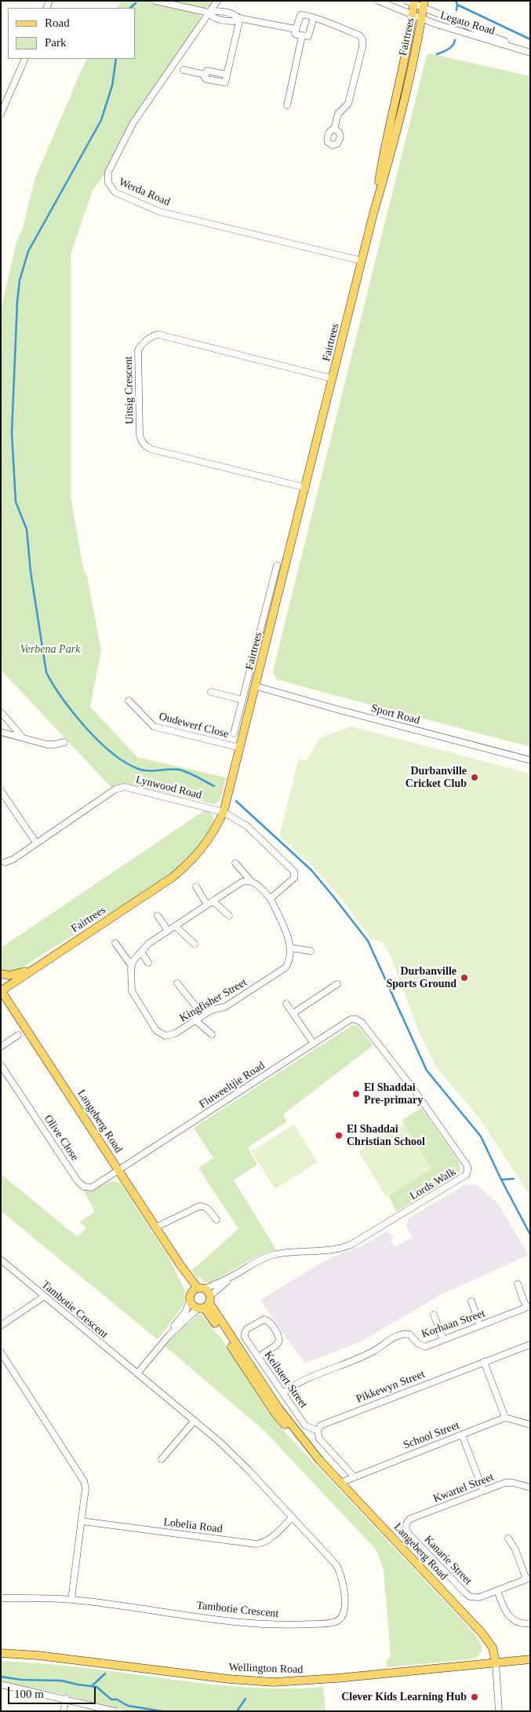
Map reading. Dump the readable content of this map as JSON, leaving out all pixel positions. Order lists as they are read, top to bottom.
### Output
{
  "streets": {
    "main road": ["Fairtrees", "Langeberg Road", "Wellington Road"],
    "street": [
      "Legato Road",
      "Werda Road",
      "Uitsig Crescent",
      "Sport Road",
      "Oudewerf Close",
      "Lynwood Road",
      "Kingfisher Street",
      "Fluweeltjie Road",
      "Olive Close",
      "Lords Walk",
      "Tambotie Crescent",
      "Korhaan Street",
      "Keilstert Street",
      "Pikkewyn Street",
      "School Street",
      "Kwartel Street",
      "Lobelia Road",
      "Kanarie Street"
    ]
  },
  "crossings": [
    ["Legato Road", "Fairtrees"],
    ["Fairtrees", "Werda Road"],
    ["Fairtrees", "Uitsig Crescent"],
    ["Fairtrees", "Sport Road"],
    ["Fairtrees", "Oudewerf Close"],
    ["Fairtrees", "Lynwood Road"],
    ["Fairtrees", "Langeberg Road"],
    ["Fluweeltjie Road", "Langeberg Road"],
    ["Fluweeltjie Road", "Olive Close"],
    ["Fluweeltjie Road", "Lords Walk"],
    ["Langeberg Road", "Olive Close"],
    ["Langeberg Road", "Lords Walk"],
    ["Langeberg Road", "School Street"],
    ["Langeberg Road", "Wellington Road"],
    ["Tambotie Crescent", "Lobelia Road"],
    ["Korhaan Street", "Keilstert Street"],
    ["Keilstert Street", "Pikkewyn Street"],
    ["Kwartel Street", "Kanarie Street"]
  ],
  "parks": ["Verbena Park"],
  "places": [
    "Durbanville Cricket Club",
    "Durbanville Sports Ground",
    "El Shaddai Pre-primary",
    "El Shaddai Christian School",
    "Clever Kids Learning Hub"
  ],
  "legend": ["Road", "Park"],
  "scale_bar": "100 m"
}
